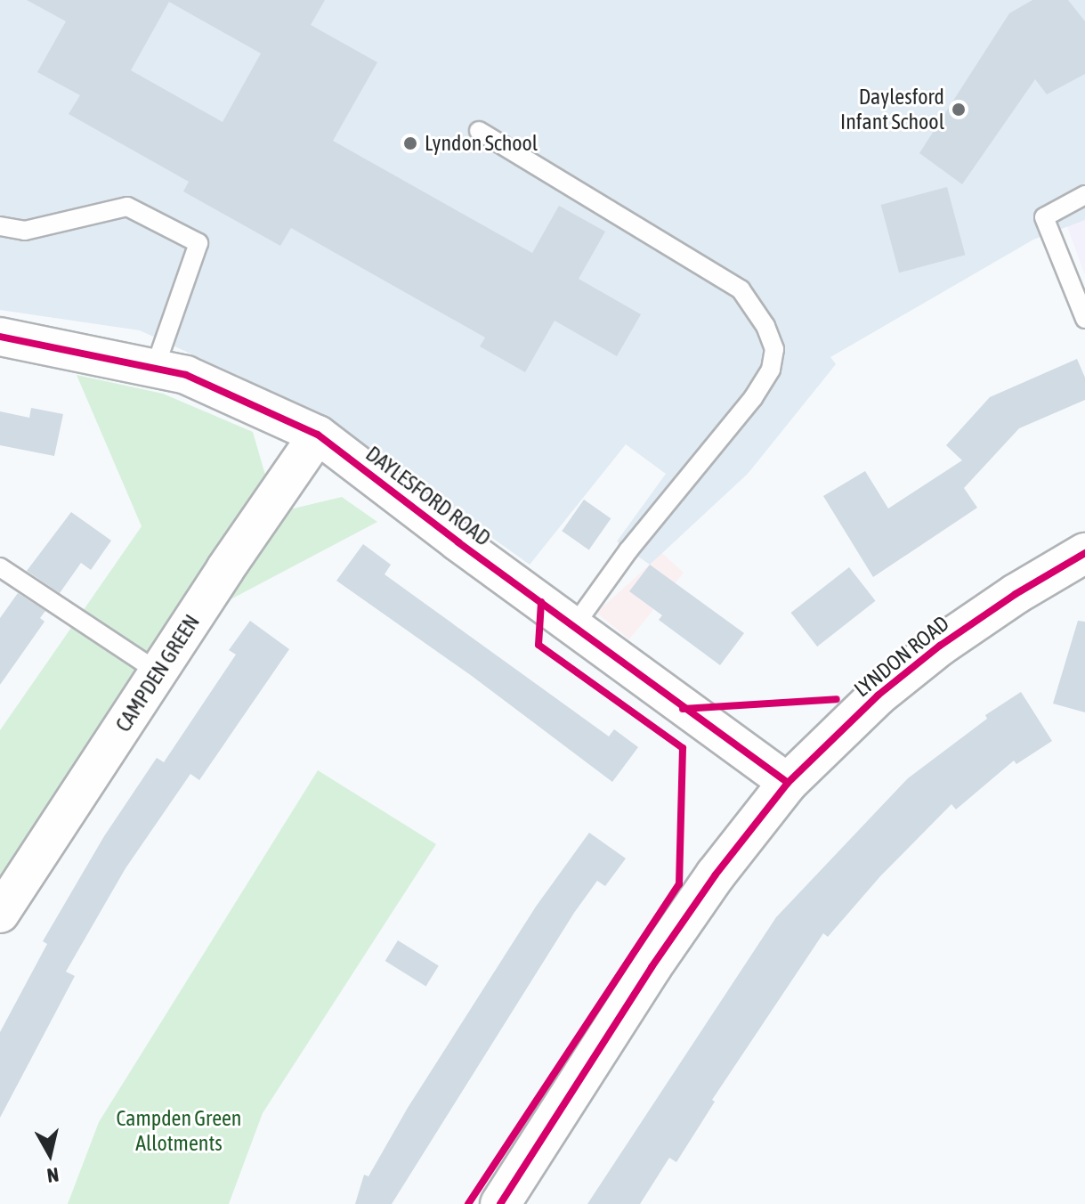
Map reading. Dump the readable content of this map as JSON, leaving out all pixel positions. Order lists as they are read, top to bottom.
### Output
{
  "streets": {
    "street": ["DAYLESFORD ROAD", "LYNDON ROAD", "CAMPDEN GREEN"]
  },
  "crossings": [
    ["DAYLESFORD ROAD", "LYNDON ROAD"],
    ["DAYLESFORD ROAD", "CAMPDEN GREEN"]
  ],
  "parks": ["Campden Green Allotments"],
  "places": ["Daylesford Infant School", "Lyndon School"],
  "north": "bottom"
}
